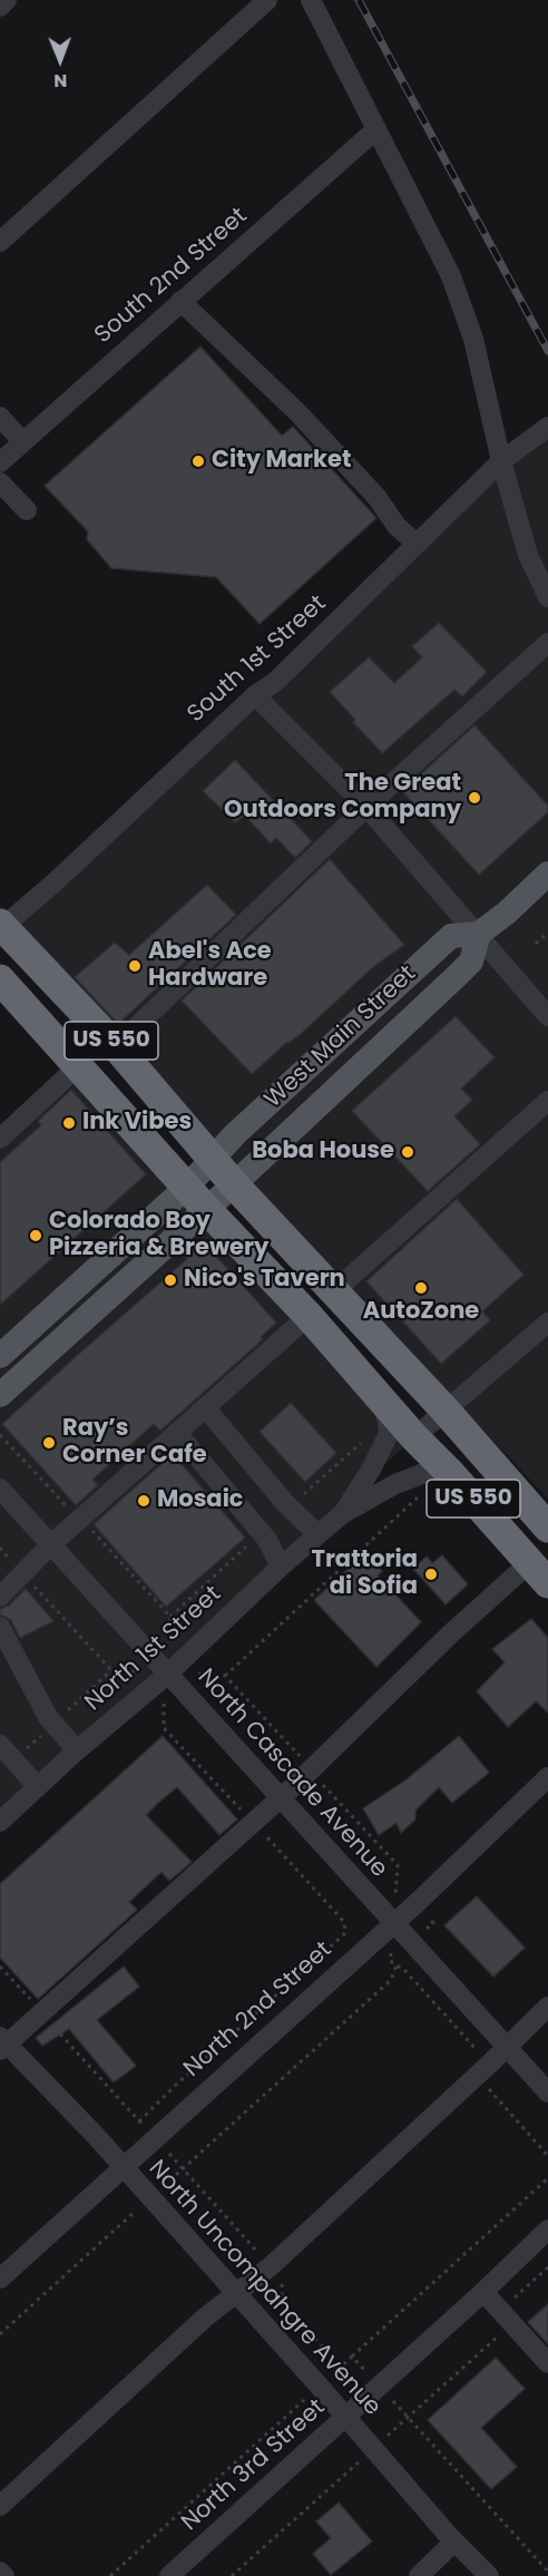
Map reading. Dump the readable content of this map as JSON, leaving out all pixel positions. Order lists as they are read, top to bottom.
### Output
{
  "streets": {
    "highway": ["US 550"],
    "main road": ["West Main Street"],
    "street": [
      "South 2nd Street",
      "South 1st Street",
      "North 1st Street",
      "North Cascade Avenue",
      "North 2nd Street",
      "North Uncompahgre Avenue",
      "North 3rd Street"
    ]
  },
  "crossings": [
    ["South 1st Street", "US 550"],
    ["West Main Street", "US 550"],
    ["US 550", "North 1st Street"],
    ["North 1st Street", "North Cascade Avenue"],
    ["North Cascade Avenue", "North 2nd Street"],
    ["North 2nd Street", "North Uncompahgre Avenue"],
    ["North Uncompahgre Avenue", "North 3rd Street"]
  ],
  "places": [
    "City Market",
    "The Great Outdoors Company",
    "Abel's Ace Hardware",
    "Ink Vibes",
    "Boba House",
    "Colorado Boy Pizzeria & Brewery",
    "Nico's Tavern",
    "AutoZone",
    "Ray’s Corner Cafe",
    "Mosaic",
    "Trattoria di Sofia"
  ],
  "north": "bottom"
}
